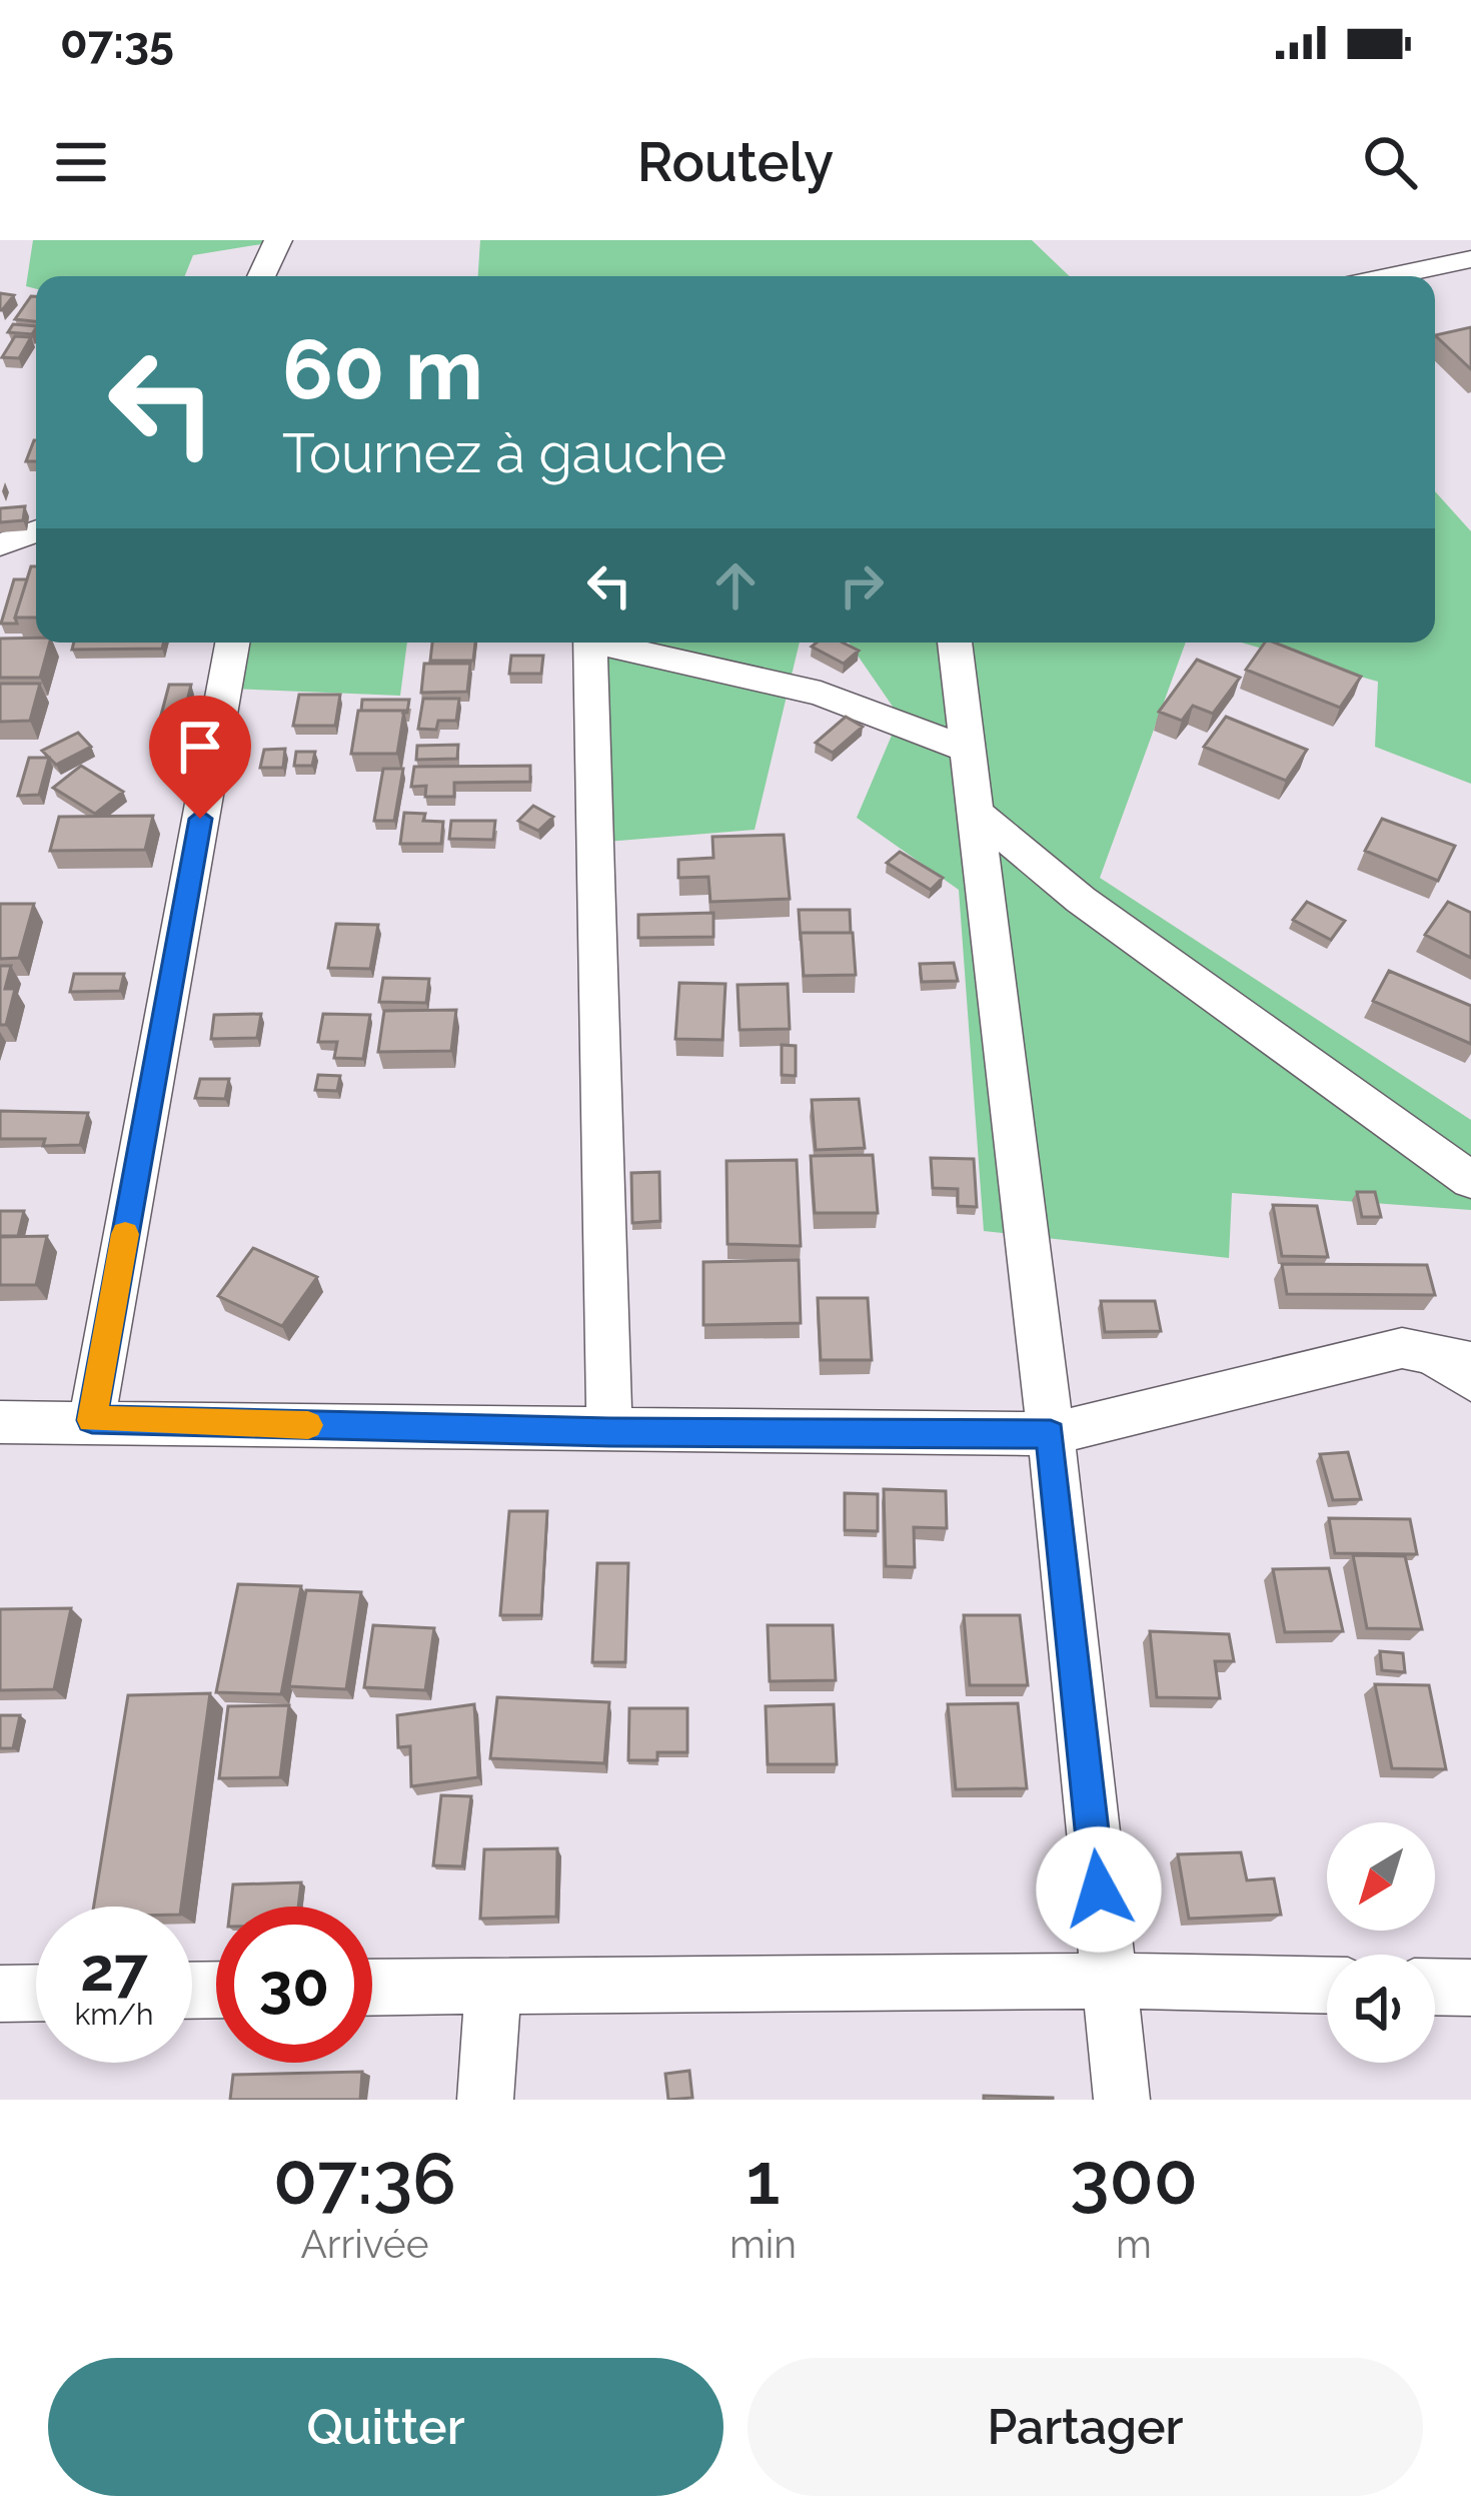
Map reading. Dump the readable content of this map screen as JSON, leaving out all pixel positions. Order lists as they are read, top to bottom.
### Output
{
  "north": "bottom left",
  "page": {
    "status": "07:35",
    "header": "Routely",
    "turn": ["60 m", "Tournez à gauche"],
    "speed": "27 km/h",
    "limit": "30",
    "eta": [
      "07:36",
      "Arrivée",
      "1",
      "min",
      "300",
      "m"
    ],
    "buttons": ["Quitter", "Partager"]
  }
}
